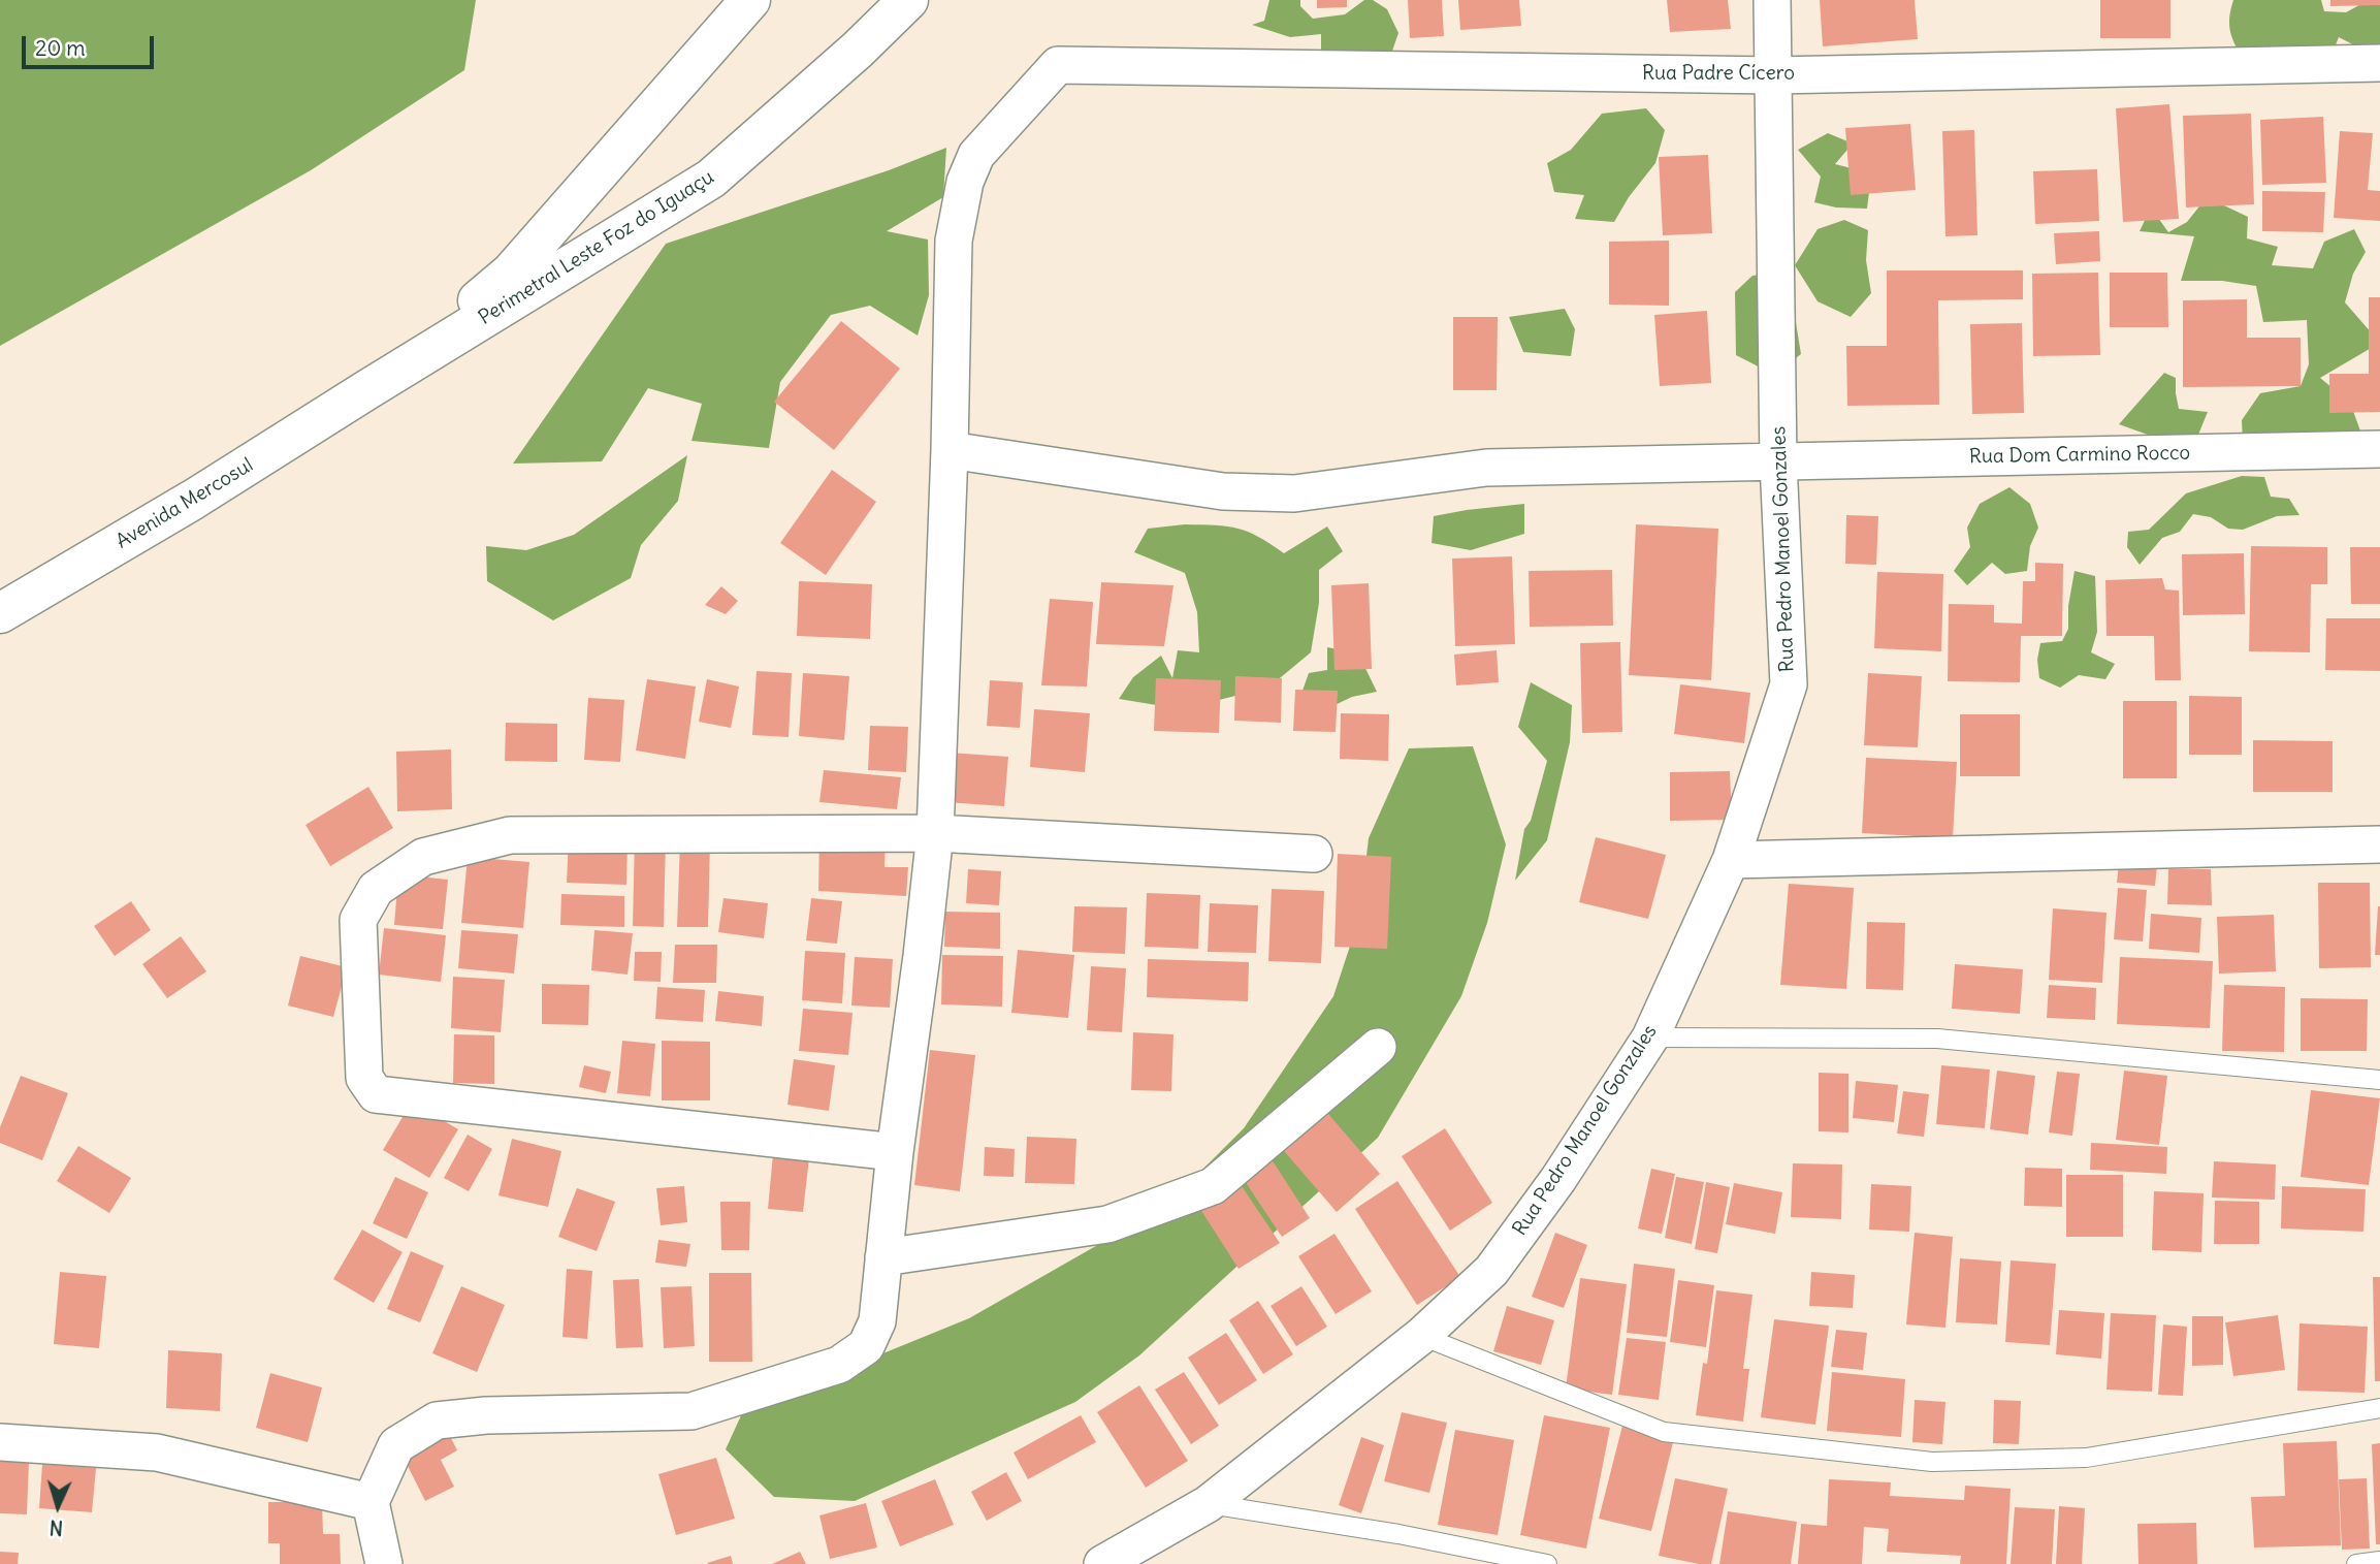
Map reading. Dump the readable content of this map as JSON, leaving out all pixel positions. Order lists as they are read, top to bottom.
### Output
{
  "streets": {
    "highway": ["Perimetral Leste Foz do Iguaçu", "Avenida Mercosul"],
    "street": ["Rua Padre Cícero", "Rua Dom Carmino Rocco", "Rua Pedro Manoel Gonzales"]
  },
  "crossings": [
    ["Rua Padre Cícero", "Rua Dom Carmino Rocco"],
    ["Rua Padre Cícero", "Rua Pedro Manoel Gonzales"],
    ["Perimetral Leste Foz do Iguaçu", "Avenida Mercosul"],
    ["Rua Dom Carmino Rocco", "Rua Pedro Manoel Gonzales"]
  ],
  "scale_bar": "20 m",
  "north": "bottom"
}
